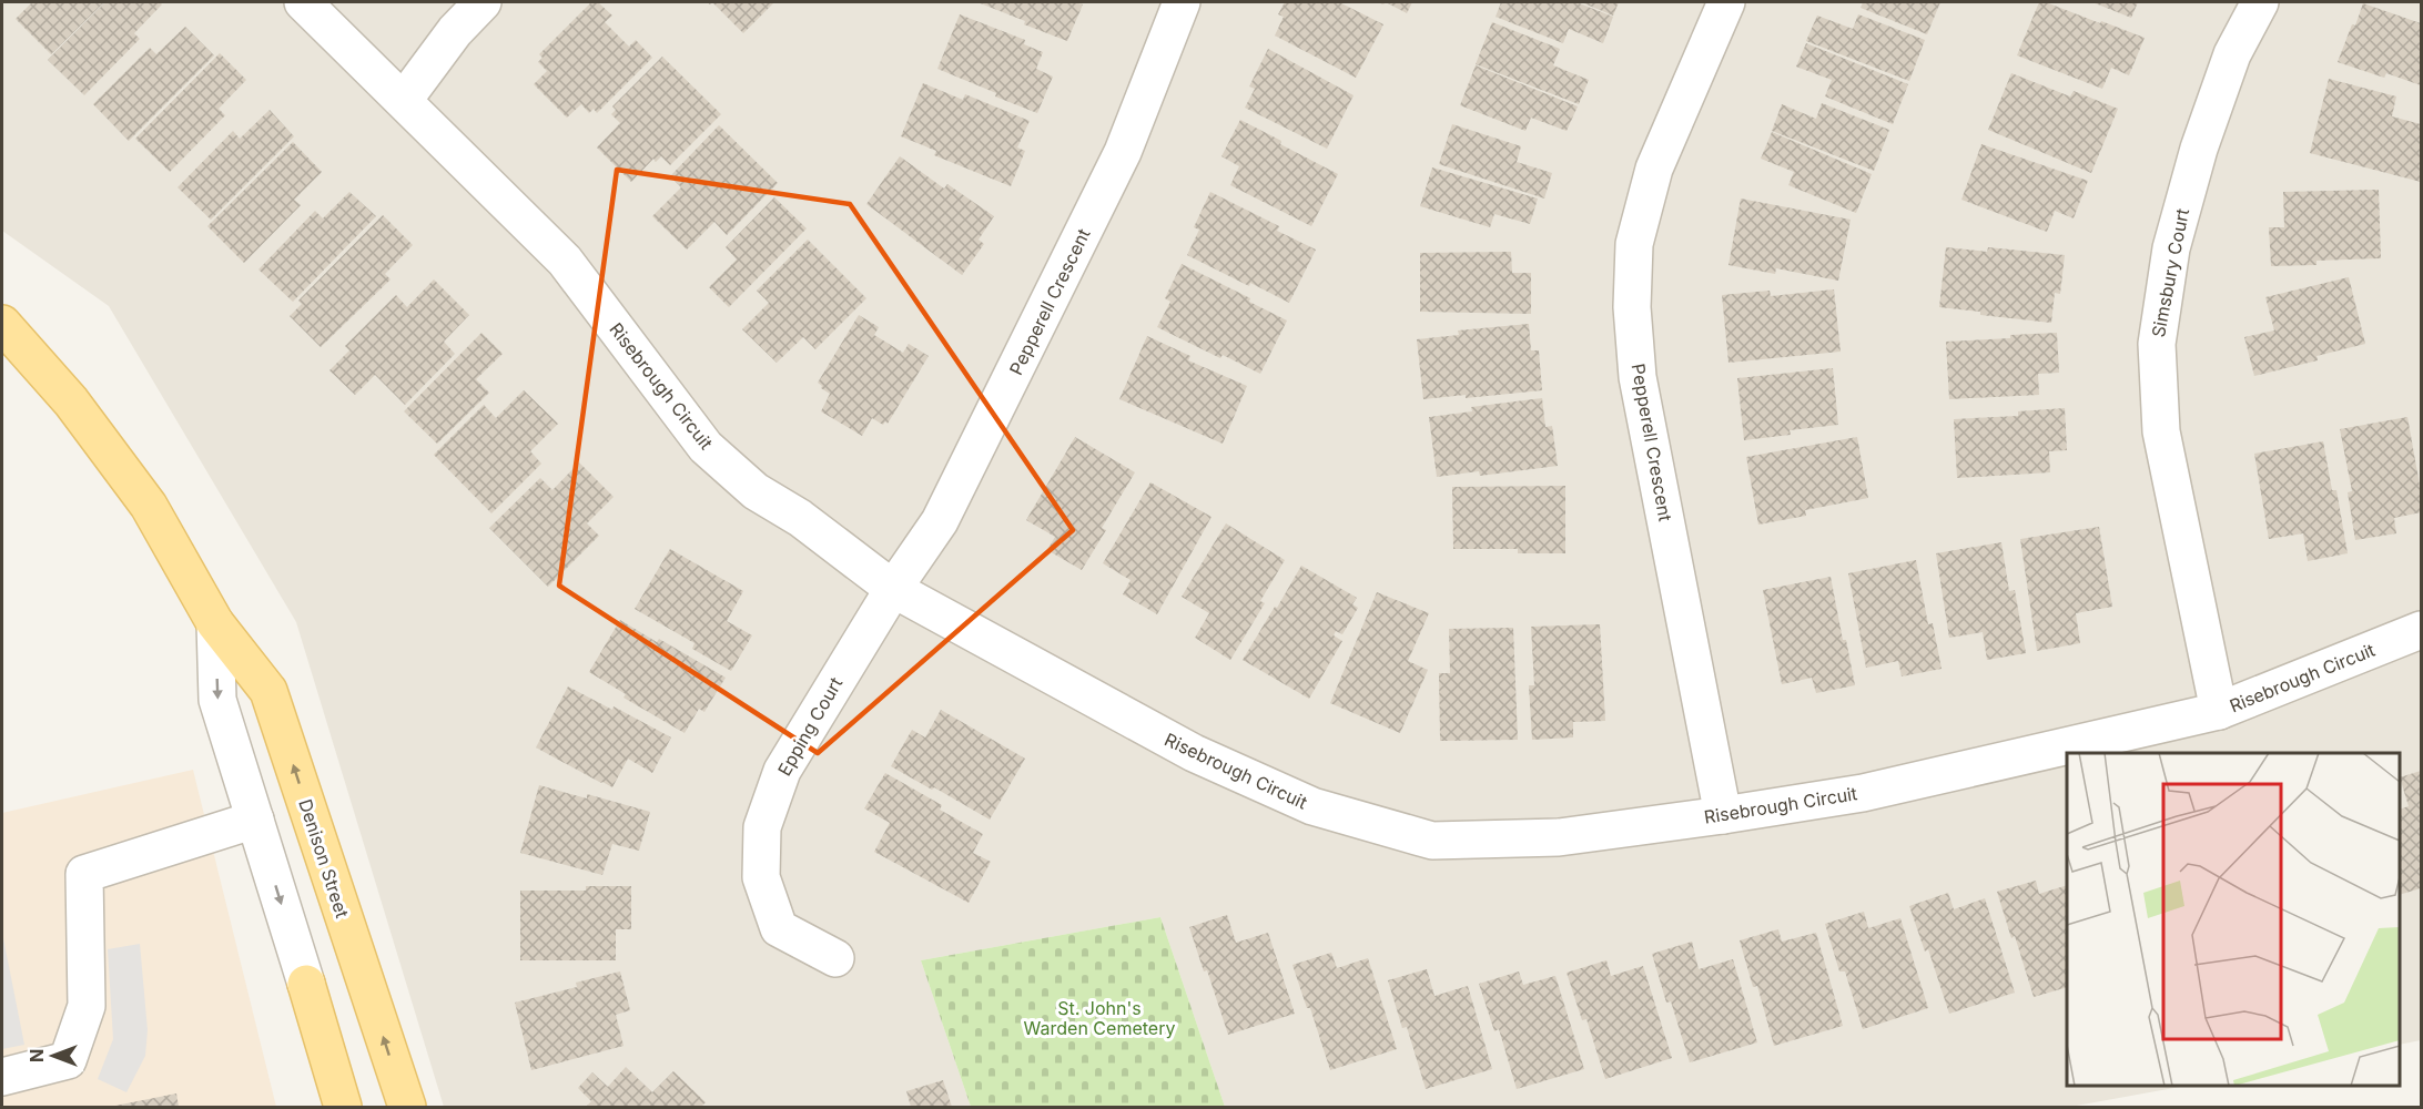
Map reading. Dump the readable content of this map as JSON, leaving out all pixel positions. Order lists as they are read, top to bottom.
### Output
{
  "streets": {
    "main road": ["Denison Street"],
    "street": [
      "Simsbury Court",
      "Pepperell Crescent",
      "Risebrough Circuit",
      "Epping Court"
    ]
  },
  "crossings": [
    ["Simsbury Court", "Risebrough Circuit"],
    ["Pepperell Crescent", "Risebrough Circuit"],
    ["Pepperell Crescent", "Epping Court"],
    ["Risebrough Circuit", "Epping Court"]
  ],
  "parks": ["St. John's Warden Cemetery"],
  "north": "left"
}
